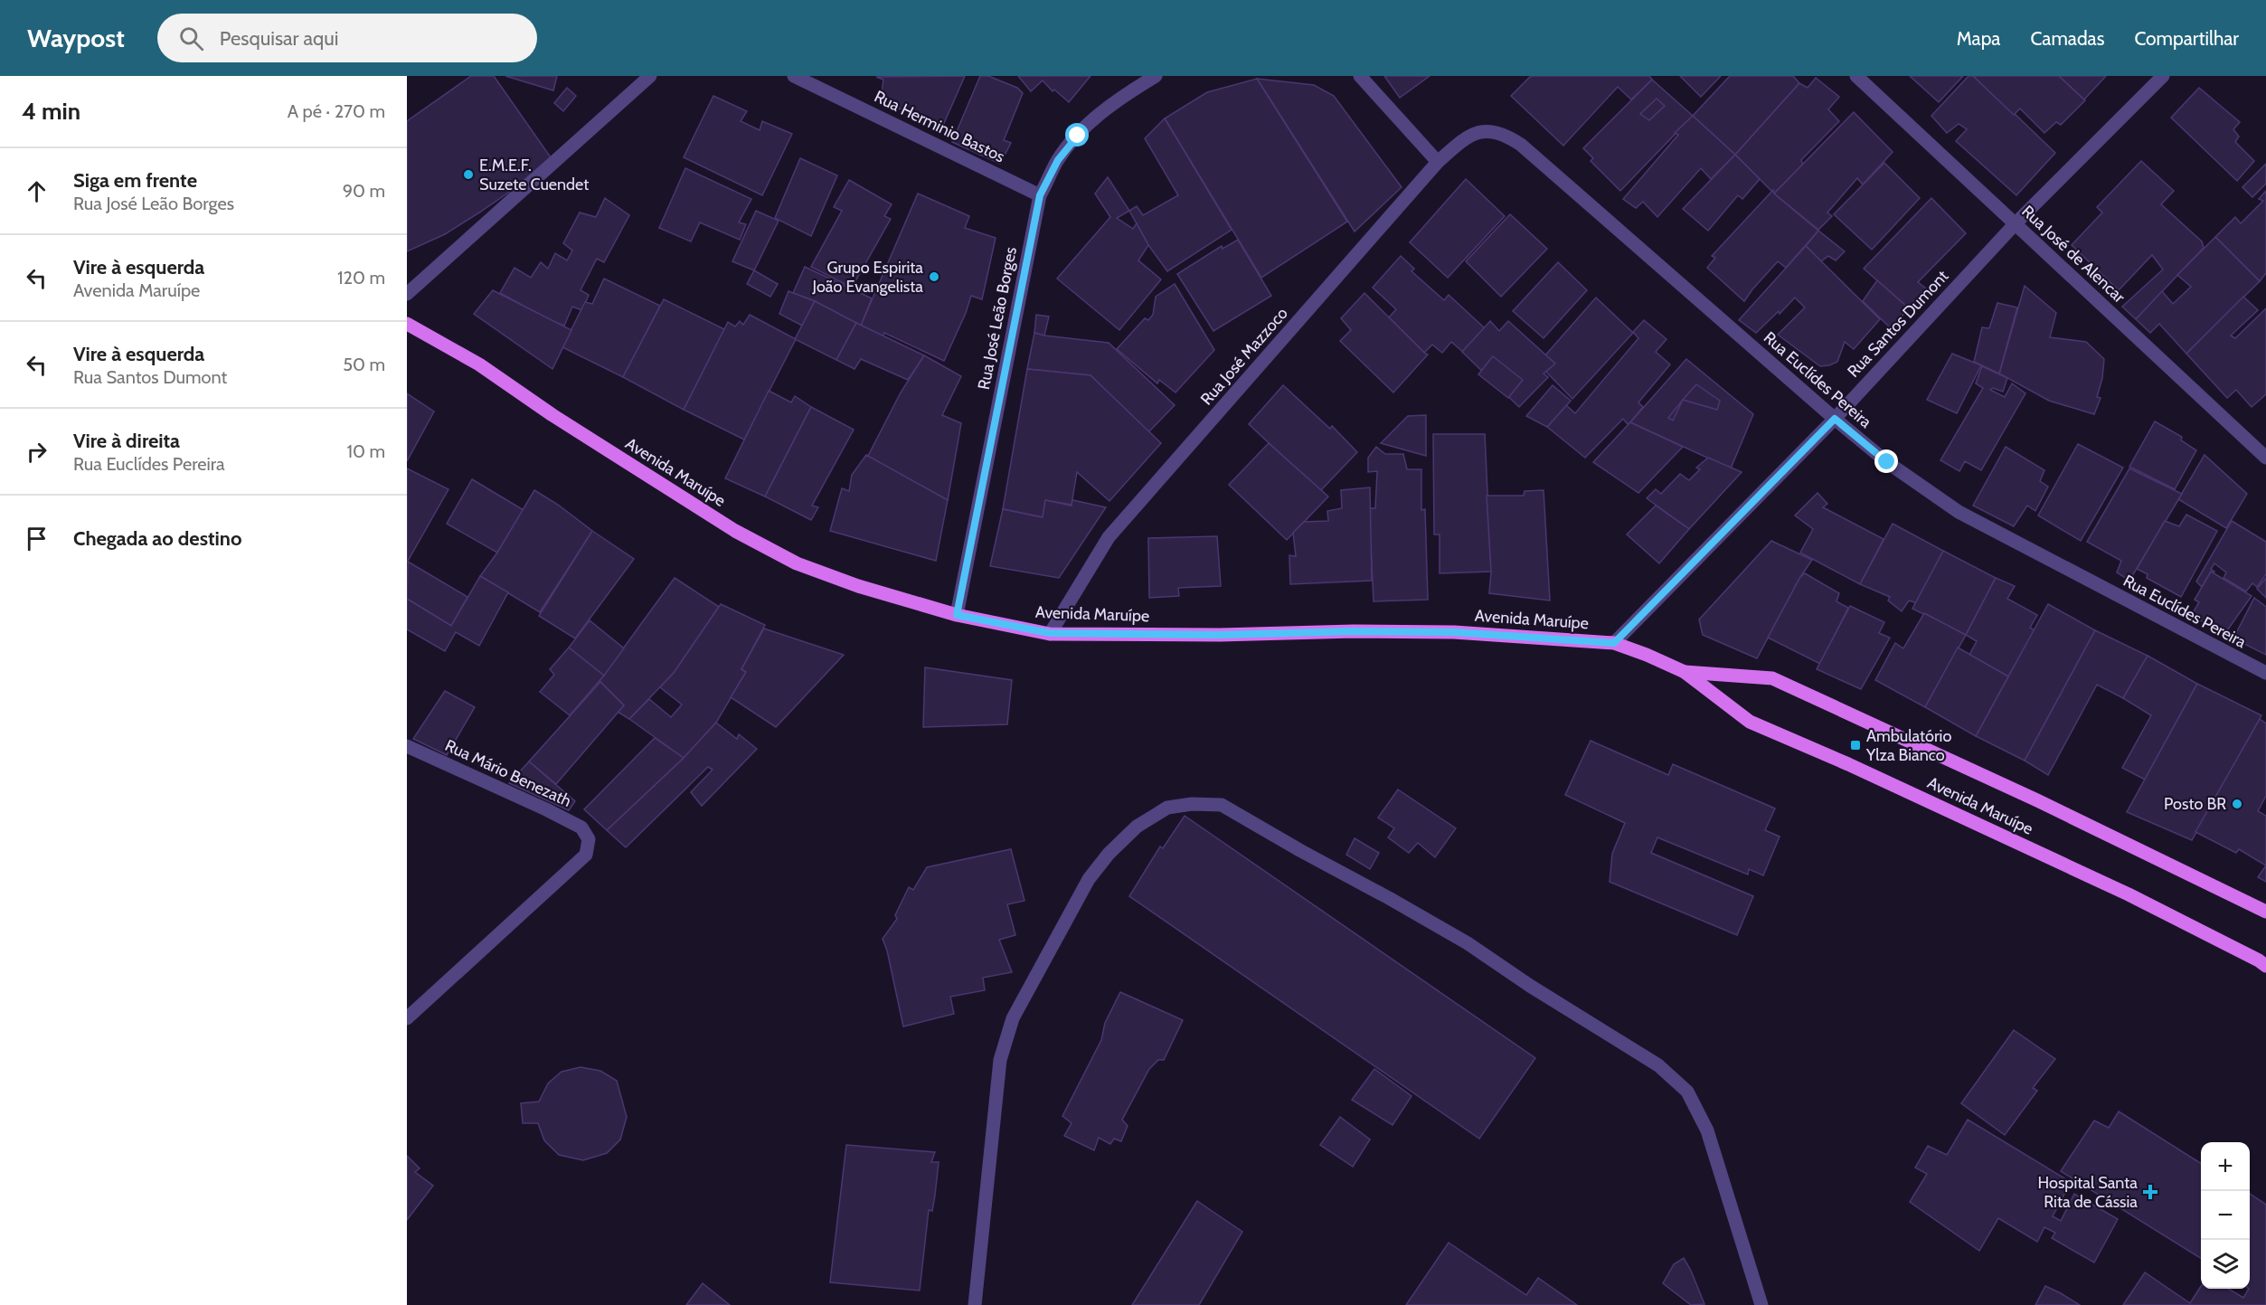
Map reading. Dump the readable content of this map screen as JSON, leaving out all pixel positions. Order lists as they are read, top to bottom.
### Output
{
  "streets": {
    "main road": ["Avenida Maruípe"],
    "street": [
      "Rua Herminio Bastos",
      "Rua José de Alencar",
      "Rua José Leão Borges",
      "Rua Santos Dumont",
      "Rua José Mazzoco",
      "Rua Euclídes Pereira",
      "Rua Mário Benezath"
    ]
  },
  "crossings": [
    ["Rua Herminio Bastos", "Rua José Leão Borges"],
    ["Rua José de Alencar", "Rua Santos Dumont"],
    ["Rua José Leão Borges", "Avenida Maruípe"],
    ["Rua Santos Dumont", "Rua Euclídes Pereira"],
    ["Rua Santos Dumont", "Avenida Maruípe"],
    ["Rua José Mazzoco", "Rua Euclídes Pereira"],
    ["Rua José Mazzoco", "Avenida Maruípe"]
  ],
  "places": {
    "other": ["E.M.E.F. Suzete Cuendet", "Grupo Espirita João Evangelista", "Posto BR"],
    "transit": ["Ambulatório Ylza Bianco"],
    "health": ["Hospital Santa Rita de Cássia"]
  },
  "page": {
    "header": "Waypost",
    "search": "Pesquisar aqui",
    "nav": ["Mapa", "Camadas", "Compartilhar"],
    "heading": ["4 min", "A pé · 270 m"],
    "list": [
      ["Siga em frente", "Rua José Leão Borges", "90 m"],
      ["Vire à esquerda", "Avenida Maruípe", "120 m"],
      ["Vire à esquerda", "Rua Santos Dumont", "50 m"],
      ["Vire à direita", "Rua Euclídes Pereira", "10 m"],
      "Chegada ao destino"
    ],
    "map_buttons": ["+", "−"]
  }
}
